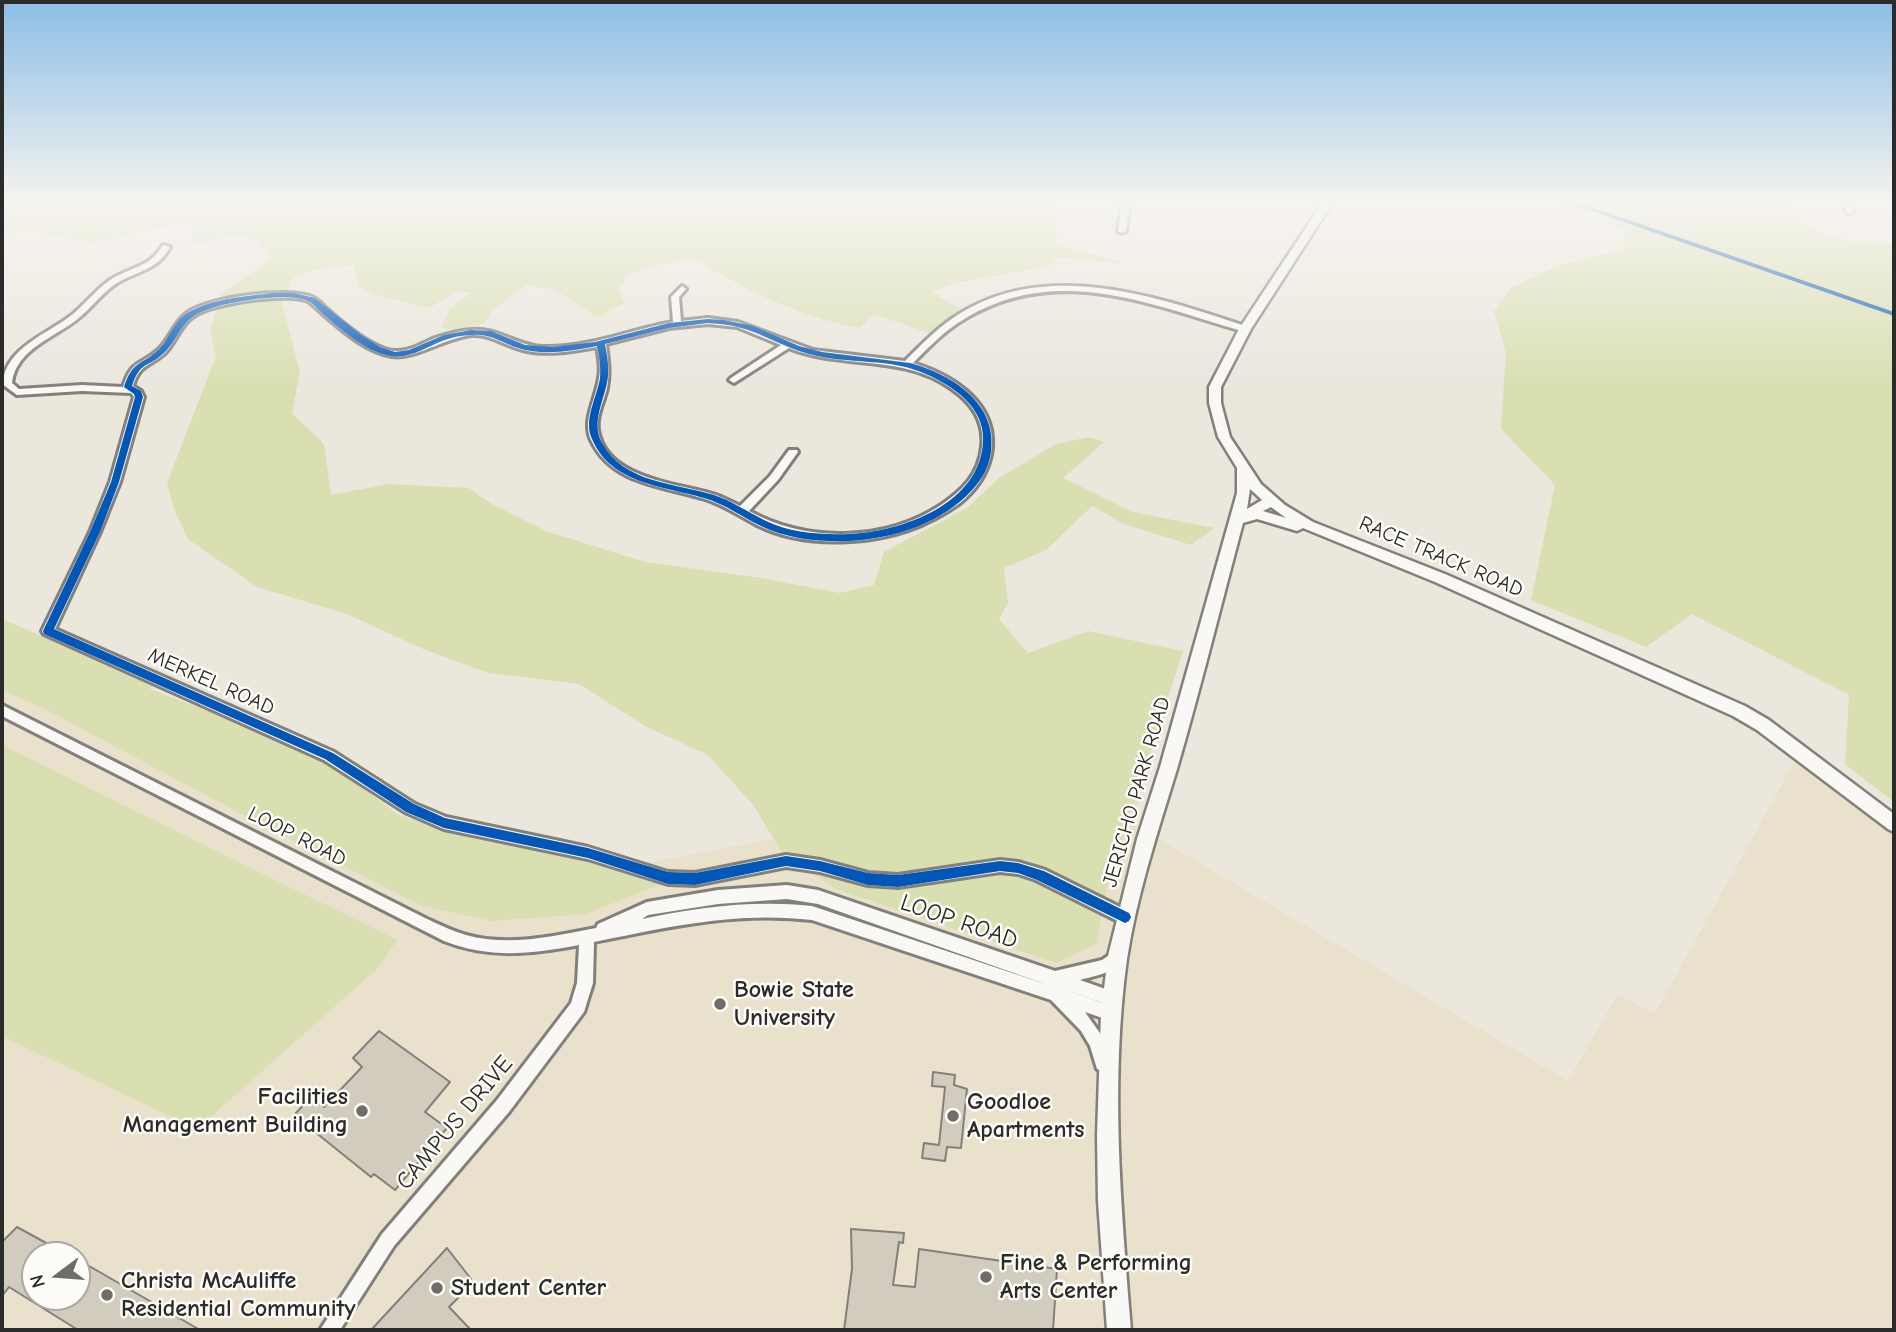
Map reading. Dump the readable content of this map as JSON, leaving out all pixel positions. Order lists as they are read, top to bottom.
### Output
{
  "streets": {
    "street": [
      "RACE TRACK ROAD",
      "MERKEL ROAD",
      "JERICHO PARK ROAD",
      "LOOP ROAD",
      "CAMPUS DRIVE"
    ]
  },
  "crossings": [
    ["RACE TRACK ROAD", "JERICHO PARK ROAD"],
    ["MERKEL ROAD", "JERICHO PARK ROAD"],
    ["JERICHO PARK ROAD", "LOOP ROAD"],
    ["LOOP ROAD", "CAMPUS DRIVE"]
  ],
  "places": [
    "Bowie State University",
    "Facilities Management Building",
    "Goodloe Apartments",
    "Fine & Performing Arts Center",
    "Student Center",
    "Christa McAuliffe Residential Community"
  ],
  "north": "left"
}
